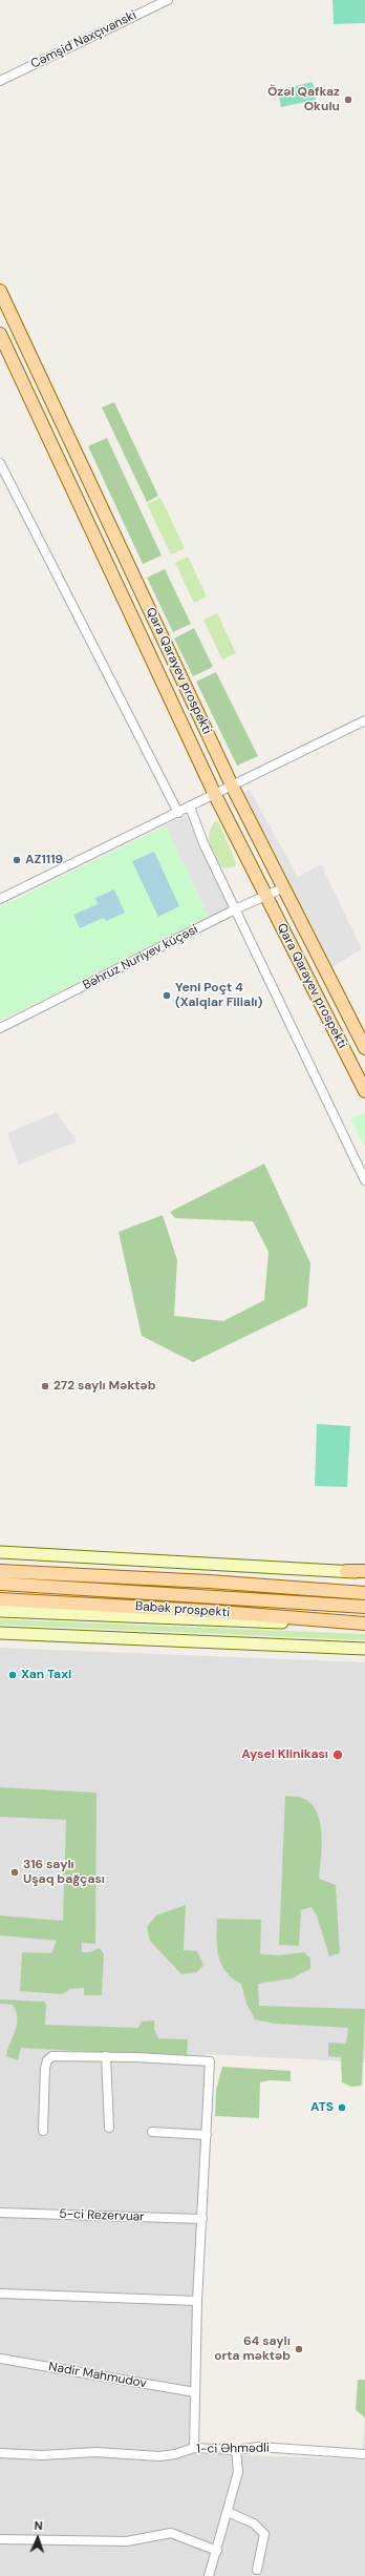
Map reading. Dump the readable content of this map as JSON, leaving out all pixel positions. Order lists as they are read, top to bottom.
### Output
{
  "streets": {
    "main road": ["Qara Qarayev prospekti", "Babək prospekti"],
    "street": [
      "Cəmşid Naxçıvanski",
      "Bəhruz Nuriyev küçəsi",
      "5-ci Rezervuar",
      "Nadir Mahmudov",
      "1-ci Əhmədli"
    ]
  },
  "crossings": [
    ["Qara Qarayev prospekti", "Bəhruz Nuriyev küçəsi"]
  ],
  "places": [
    "Özəl Qafkaz Okulu",
    "AZ1119",
    "Yeni Poçt 4 (Xalqlar Filialı)",
    "272 saylı Məktəb",
    "Xan Taxi",
    "Aysel Klinikası",
    "316 saylı Uşaq bağçası",
    "ATS",
    "64 saylı orta məktəb"
  ],
  "north": "top"
}
